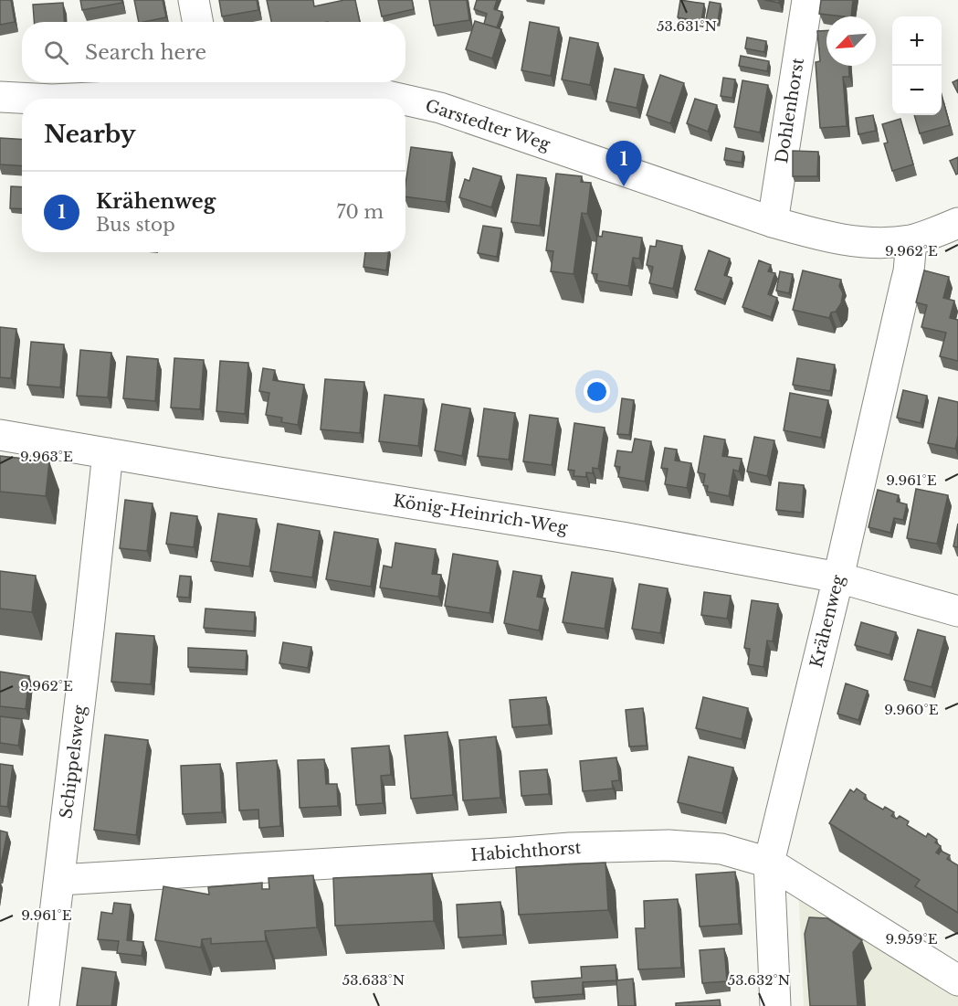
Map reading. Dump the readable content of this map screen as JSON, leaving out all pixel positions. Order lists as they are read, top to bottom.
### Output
{
  "streets": {
    "street": [
      "Dohlenhorst",
      "Garstedter Weg",
      "König-Heinrich-Weg",
      "Krähenweg",
      "Schippelsweg",
      "Habichthorst"
    ]
  },
  "crossings": [
    ["Dohlenhorst", "Garstedter Weg"],
    ["Garstedter Weg", "Krähenweg"],
    ["König-Heinrich-Weg", "Krähenweg"],
    ["König-Heinrich-Weg", "Schippelsweg"],
    ["Krähenweg", "Habichthorst"],
    ["Schippelsweg", "Habichthorst"]
  ],
  "north": "bottom left",
  "page": {
    "map_buttons": ["+", "−"],
    "search": "Search here",
    "heading": "Nearby",
    "pins": "1",
    "list": [
      {
        "mark": "1",
        "name": "Krähenweg",
        "note": "Bus stop",
        "value": "70 m"
      }
    ]
  },
  "coordinates": [
    "53.631°N",
    "9.962°E",
    "9.963°E",
    "9.961°E",
    "9.960°E",
    "9.959°E",
    "53.633°N",
    "53.632°N"
  ]
}
